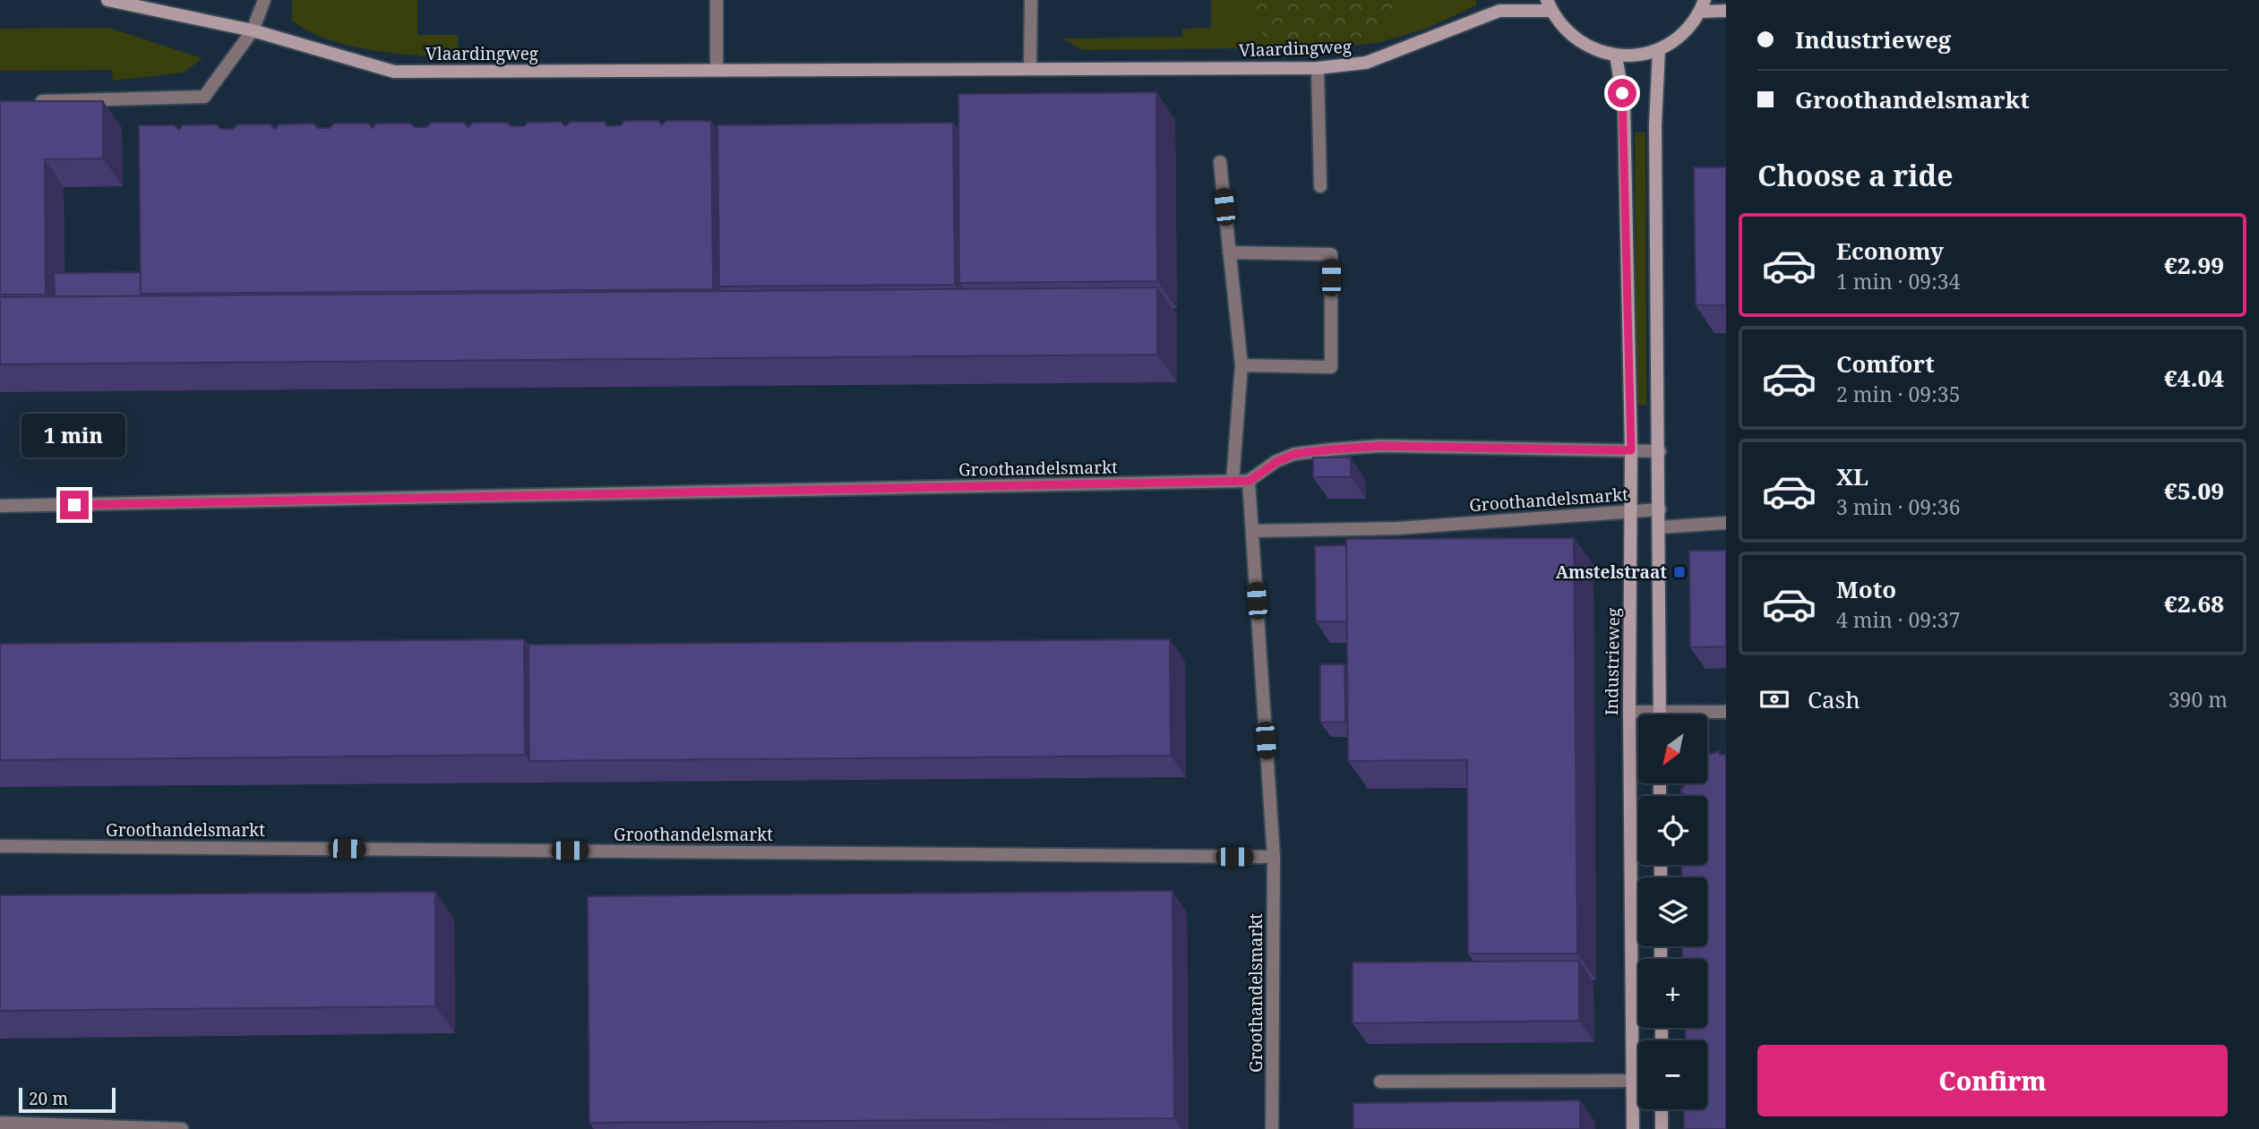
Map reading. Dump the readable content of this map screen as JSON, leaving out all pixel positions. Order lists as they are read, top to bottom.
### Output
{
  "streets": {
    "street": ["Vlaardingweg", "Groothandelsmarkt", "Industrieweg"]
  },
  "crossings": [
    ["Groothandelsmarkt", "Industrieweg"]
  ],
  "places": {
    "transit": ["Amstelstraat"]
  },
  "scale_bar": "20 m",
  "north": "bottom left",
  "page": {
    "banner": ["Industrieweg", "Groothandelsmarkt"],
    "heading": "Choose a ride",
    "list": [
      {
        "name": "Economy",
        "note": "1 min · 09:34",
        "value": "€2.99"
      },
      {
        "name": "Comfort",
        "note": "2 min · 09:35",
        "value": "€4.04"
      },
      {
        "name": "XL",
        "note": "3 min · 09:36",
        "value": "€5.09"
      },
      {
        "name": "Moto",
        "note": "4 min · 09:37",
        "value": "€2.68"
      }
    ],
    "bubble": "1 min",
    "pay": ["Cash", "390 m"],
    "map_buttons": ["+", "−"],
    "buttons": "Confirm",
    "scale": "20 m"
  }
}
